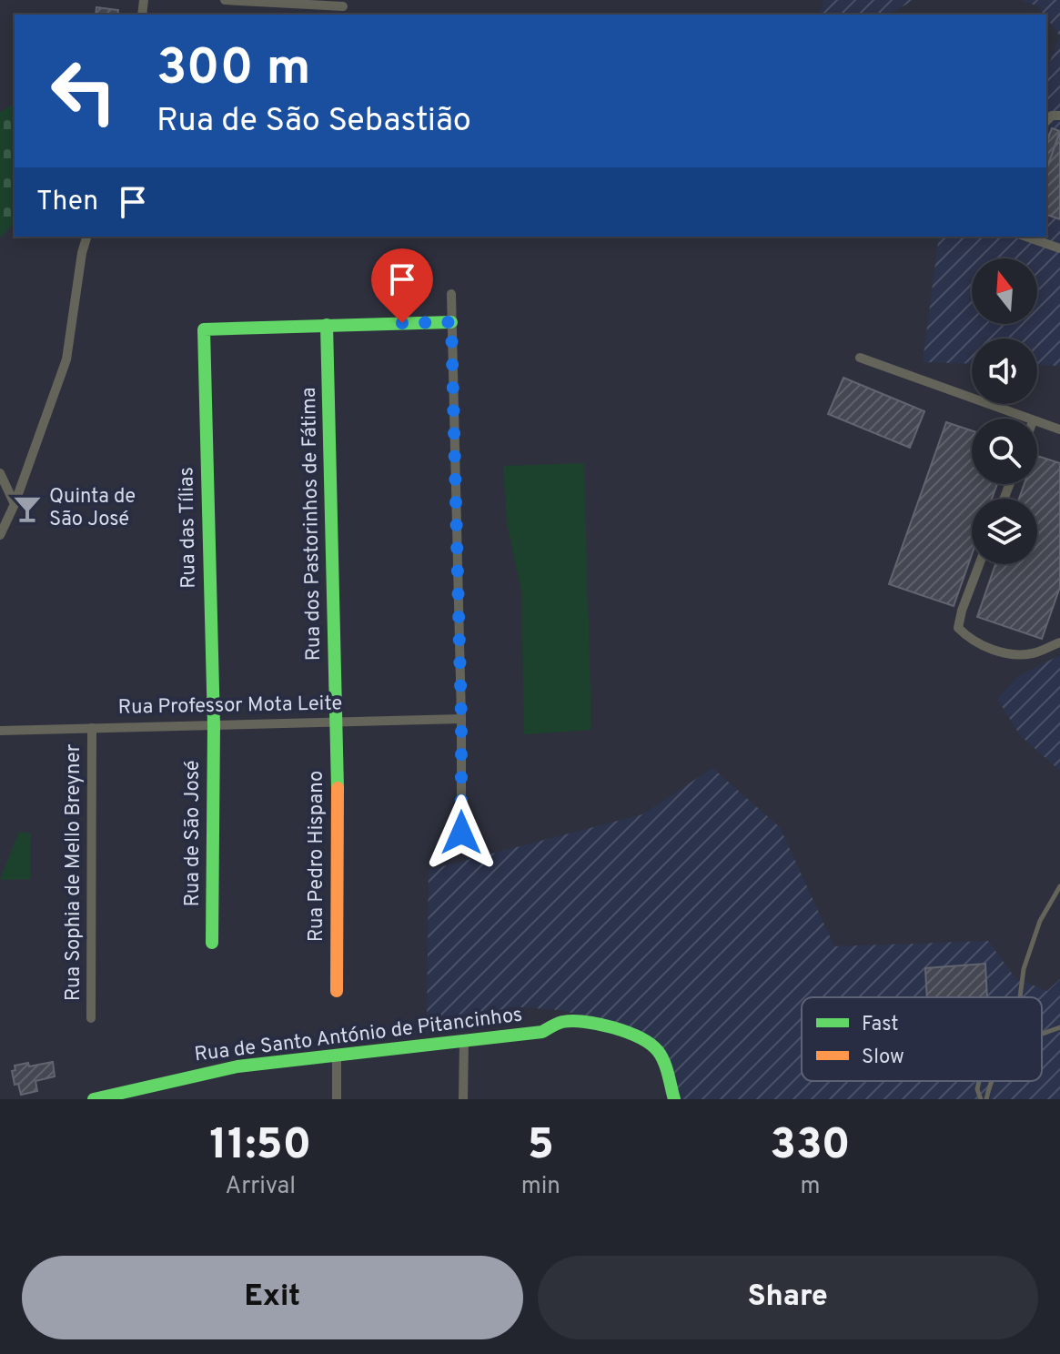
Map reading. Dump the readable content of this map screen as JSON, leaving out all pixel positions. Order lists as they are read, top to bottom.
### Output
{
  "streets": {
    "street": [
      "Rua dos Pastorinhos de Fátima",
      "Rua das Tílias",
      "Rua Professor Mota Leite",
      "Rua de São José",
      "Rua Pedro Hispano",
      "Rua Sophia de Mello Breyner",
      "Rua de Santo António de Pitancinhos"
    ]
  },
  "crossings": [
    ["Rua dos Pastorinhos de Fátima", "Rua das Tílias"],
    ["Rua dos Pastorinhos de Fátima", "Rua Professor Mota Leite"],
    ["Rua dos Pastorinhos de Fátima", "Rua Pedro Hispano"],
    ["Rua das Tílias", "Rua Professor Mota Leite"],
    ["Rua das Tílias", "Rua de São José"],
    ["Rua Professor Mota Leite", "Rua de São José"],
    ["Rua Professor Mota Leite", "Rua Pedro Hispano"],
    ["Rua Professor Mota Leite", "Rua Sophia de Mello Breyner"]
  ],
  "places": {
    "bar": ["Quinta de São José"]
  },
  "legend": ["Fast", "Slow"],
  "north": "top",
  "page": {
    "turn": ["300 m", "Rua de São Sebastião"],
    "then": "Then",
    "eta": [
      "11:50",
      "Arrival",
      "5",
      "min",
      "330",
      "m"
    ],
    "buttons": ["Exit", "Share"]
  }
}
